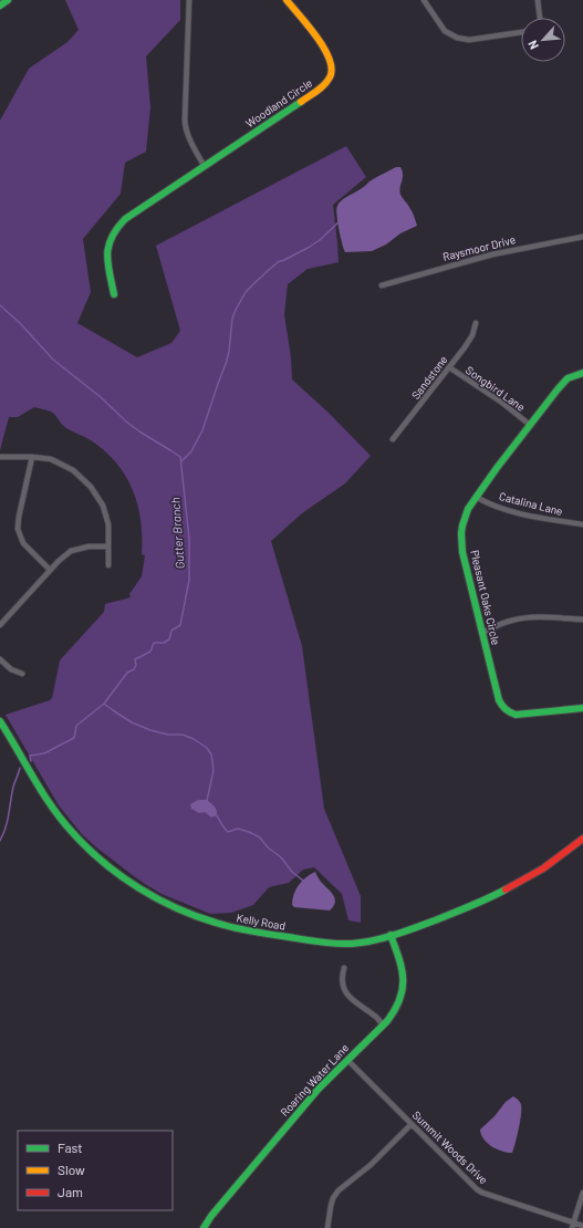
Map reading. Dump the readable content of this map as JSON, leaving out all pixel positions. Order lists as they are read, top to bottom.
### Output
{
  "streets": {
    "street": [
      "Woodland Circle",
      "Raysmoor Drive",
      "Sandstone",
      "Songbird Lane",
      "Catalina Lane",
      "Pleasant Oaks Circle",
      "Kelly Road",
      "Roaring Water Lane",
      "Summit Woods Drive"
    ]
  },
  "crossings": [
    ["Sandstone", "Songbird Lane"],
    ["Songbird Lane", "Pleasant Oaks Circle"],
    ["Catalina Lane", "Pleasant Oaks Circle"],
    ["Kelly Road", "Roaring Water Lane"],
    ["Roaring Water Lane", "Summit Woods Drive"]
  ],
  "water": ["Gutter Branch"],
  "legend": ["Fast", "Slow", "Jam"],
  "north": "bottom left"
}
